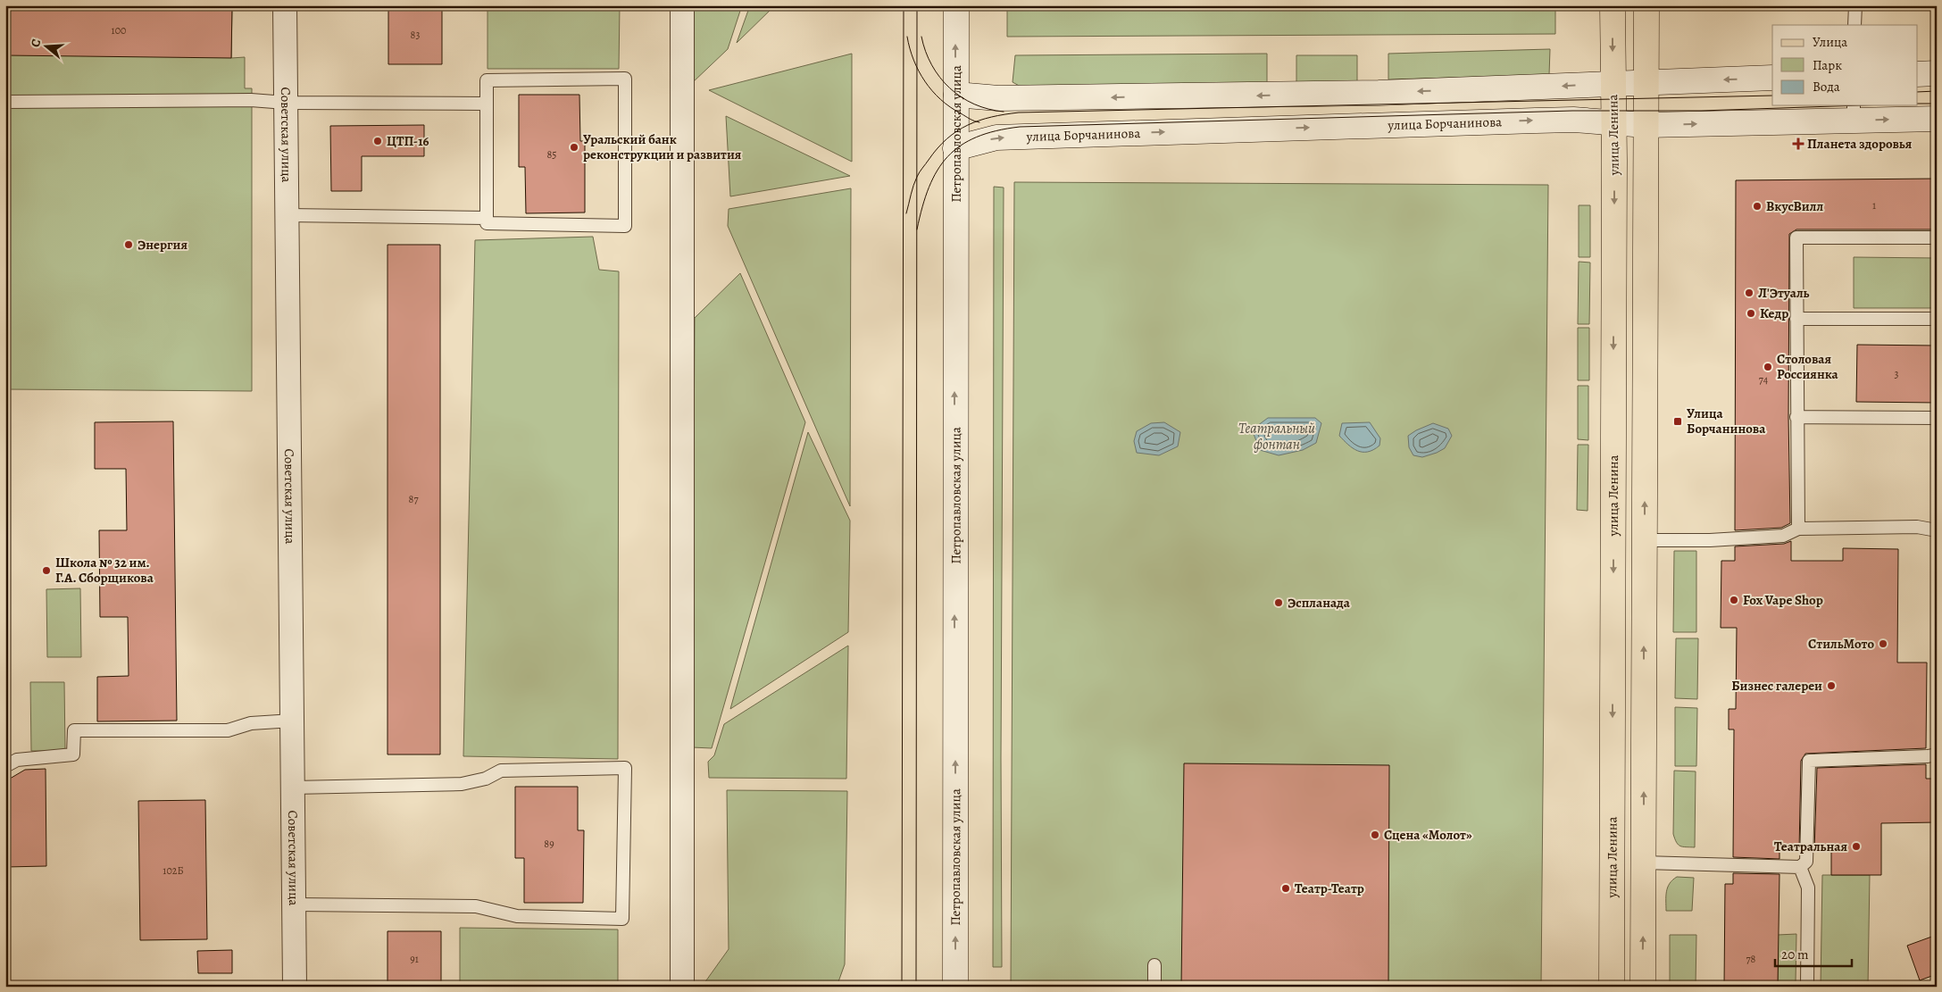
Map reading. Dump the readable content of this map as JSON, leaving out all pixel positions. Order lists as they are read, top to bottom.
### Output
{
  "streets": {
    "main road": ["улица Борчанинова", "Петропавловская улица", "улица Ленина"],
    "street": ["Советская улица"]
  },
  "crossings": [
    ["улица Борчанинова", "Петропавловская улица"],
    ["улица Борчанинова", "улица Ленина"]
  ],
  "one_way": ["Петропавловская улица"],
  "water": ["Театральный фонтан"],
  "places": {
    "other": [
      "ЦТП-16",
      "Уральский банк реконструкции и развития",
      "ВкусВилл",
      "Энергия",
      "Л'Этуаль",
      "Кедр",
      "Столовая Россиянка",
      "Школа № 32 им. Г.А. Сборщикова",
      "Fox Vape Shop",
      "Эспланада",
      "СтильМото",
      "Бизнес галереи",
      "Сцена «Молот»",
      "Театральная",
      "Театр-Театр"
    ],
    "health": ["Планета здоровья"],
    "transit": ["Улица Борчанинова"]
  },
  "house_numbers": [
    "100",
    "83",
    "85",
    "1",
    "3",
    "74",
    "87",
    "89",
    "102Б",
    "91",
    "78"
  ],
  "legend": ["Улица", "Парк", "Вода"],
  "scale_bar": "20 m",
  "north": "left"
}
